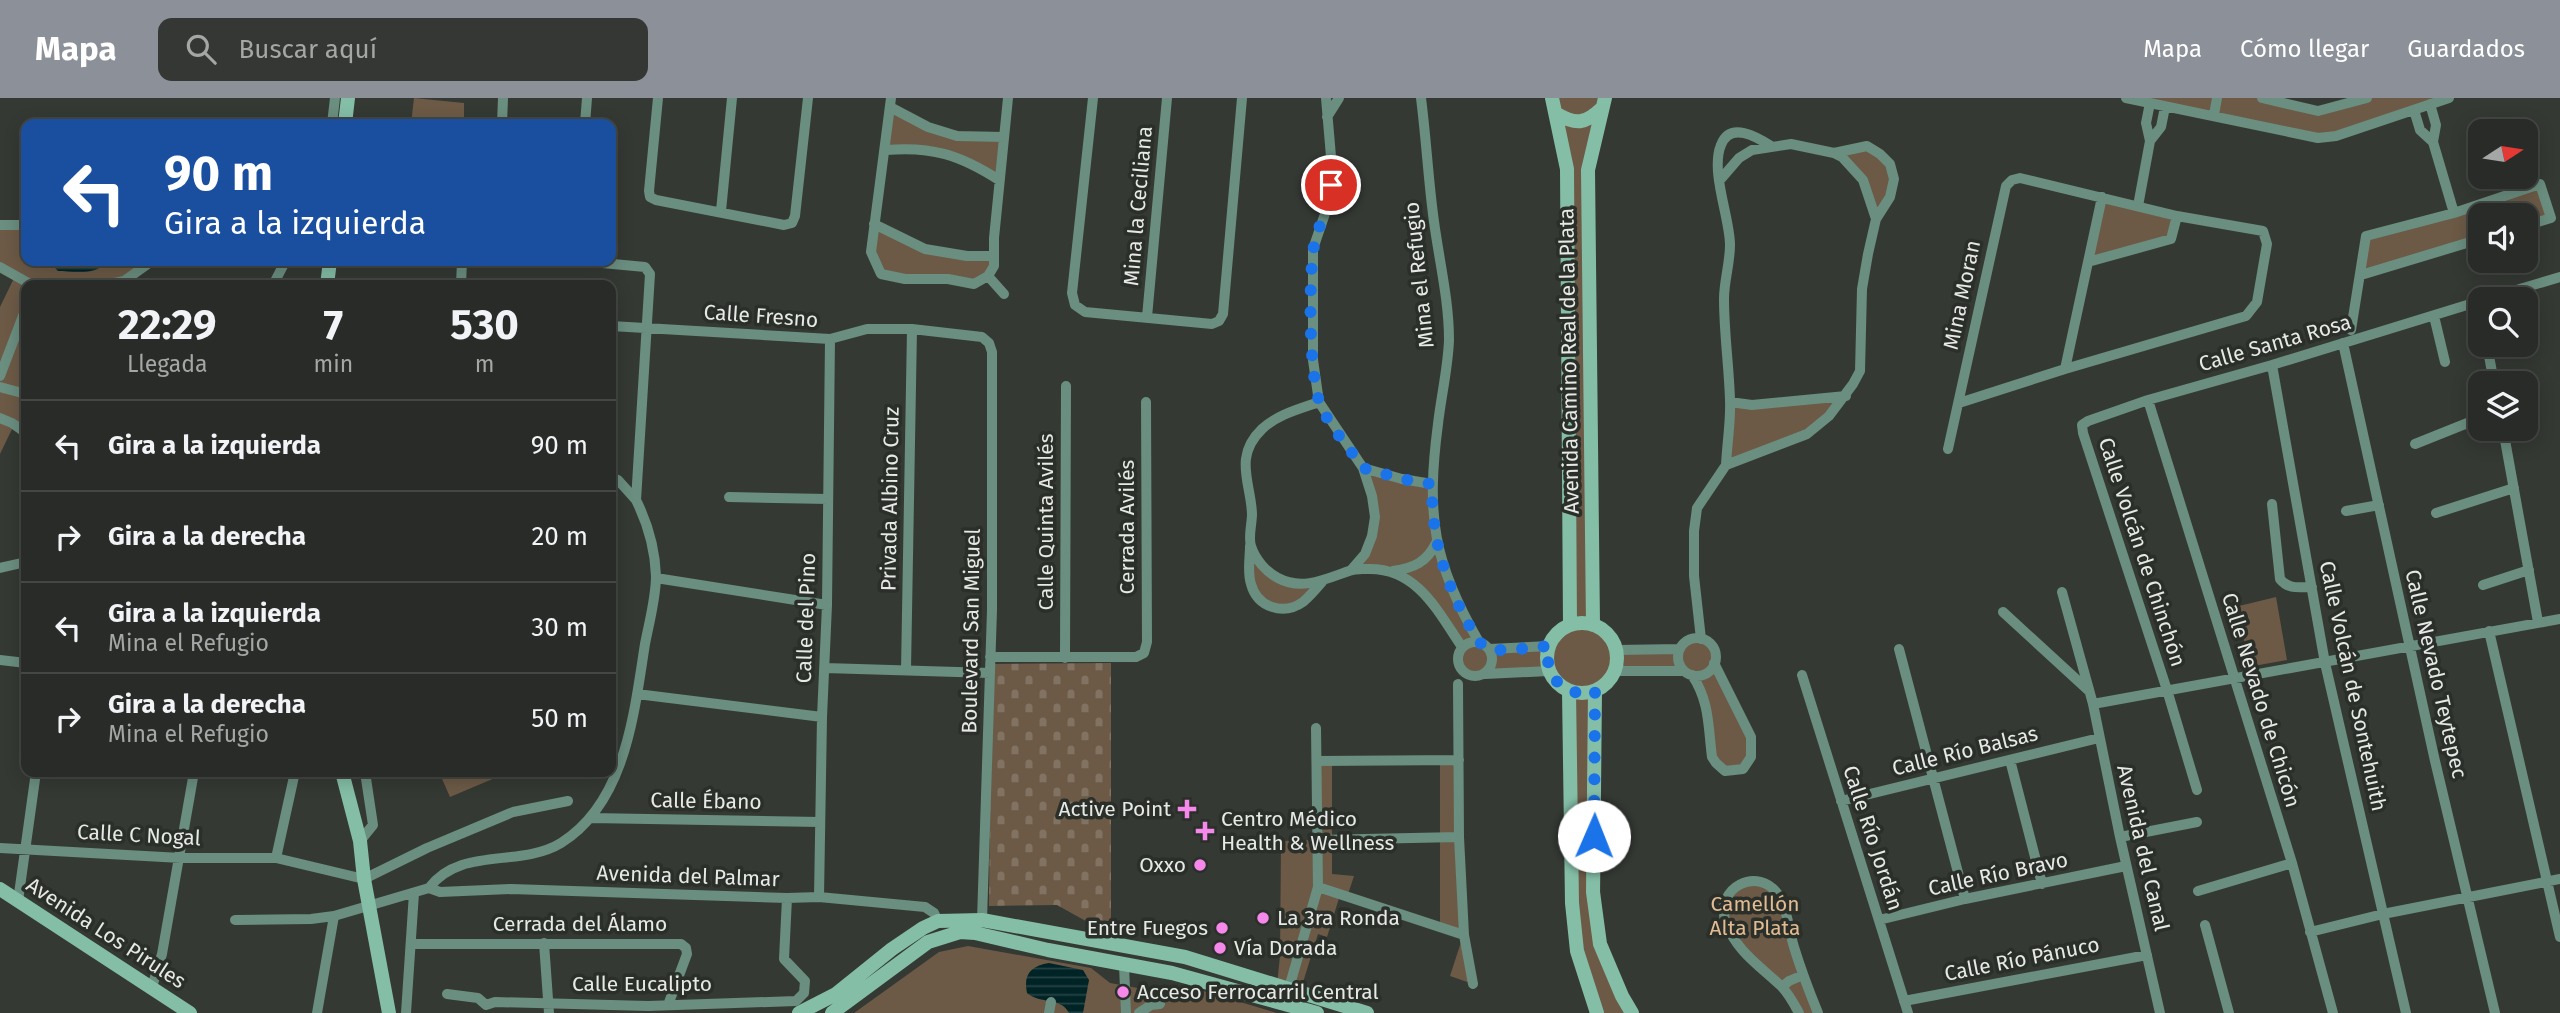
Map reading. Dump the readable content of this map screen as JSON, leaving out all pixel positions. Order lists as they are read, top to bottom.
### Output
{
  "streets": {
    "main road": ["Avenida Camino Real de la Plata", "Avenida Los Pirules"],
    "street": [
      "Mina la Ceciliana",
      "Mina el Refugio",
      "Mina Moran",
      "Calle Fresno",
      "Calle Santa Rosa",
      "Privada Albino Cruz",
      "Calle Quinta Avilés",
      "Cerrada Avilés",
      "Calle Volcán de Chinchón",
      "Calle del Pino",
      "Boulevard San Miguel",
      "Calle Nevado Teytepec",
      "Calle Volcán de Sontehuith",
      "Calle Nevado de Chicón",
      "Calle Río Balsas",
      "Calle Ébano",
      "Calle C Nogal",
      "Calle Río Jordán",
      "Avenida del Canal",
      "Calle Río Bravo",
      "Avenida del Palmar",
      "Cerrada del Álamo",
      "Calle Río Pánuco",
      "Calle Eucalipto"
    ]
  },
  "crossings": [
    ["Calle Fresno", "Privada Albino Cruz"],
    ["Calle Fresno", "Calle del Pino"],
    ["Calle Fresno", "Boulevard San Miguel"],
    ["Calle Santa Rosa", "Calle Volcán de Chinchón"],
    ["Calle Santa Rosa", "Calle Nevado Teytepec"],
    ["Calle Santa Rosa", "Calle Volcán de Sontehuith"],
    ["Calle Santa Rosa", "Calle Nevado de Chicón"],
    ["Calle Quinta Avilés", "Cerrada Avilés"],
    ["Calle Volcán de Chinchón", "Calle Nevado Teytepec"],
    ["Calle Volcán de Chinchón", "Calle Volcán de Sontehuith"],
    ["Calle Volcán de Chinchón", "Calle Nevado de Chicón"],
    ["Calle Volcán de Chinchón", "Avenida del Canal"],
    ["Calle del Pino", "Calle Ébano"],
    ["Calle del Pino", "Avenida del Palmar"],
    ["Calle Río Balsas", "Calle Río Jordán"],
    ["Calle Río Balsas", "Avenida del Canal"],
    ["Calle Río Jordán", "Calle Río Bravo"],
    ["Calle Río Jordán", "Calle Río Pánuco"],
    ["Avenida del Canal", "Calle Río Bravo"],
    ["Avenida del Canal", "Calle Río Pánuco"],
    ["Avenida del Palmar", "Calle Eucalipto"],
    ["Cerrada del Álamo", "Calle Eucalipto"]
  ],
  "parks": ["Camellón Alta Plata"],
  "places": {
    "health": ["Active Point", "Centro Médico Health & Wellness"],
    "other": [
      "Oxxo",
      "La 3ra Ronda",
      "Entre Fuegos",
      "Vía Dorada",
      "Acceso Ferrocarril Central"
    ]
  },
  "north": "right",
  "page": {
    "header": "Mapa",
    "search": "Buscar aquí",
    "nav": ["Mapa", "Cómo llegar", "Guardados"],
    "turn": ["90 m", "Gira a la izquierda"],
    "eta": [
      "22:29",
      "Llegada",
      "7",
      "min",
      "530",
      "m"
    ],
    "list": [
      {
        "name": "Gira a la izquierda",
        "value": "90 m"
      },
      {
        "name": "Gira a la derecha",
        "value": "20 m"
      },
      {
        "name": "Gira a la izquierda",
        "note": "Mina el Refugio",
        "value": "30 m"
      },
      {
        "name": "Gira a la derecha",
        "note": "Mina el Refugio",
        "value": "50 m"
      }
    ]
  }
}
